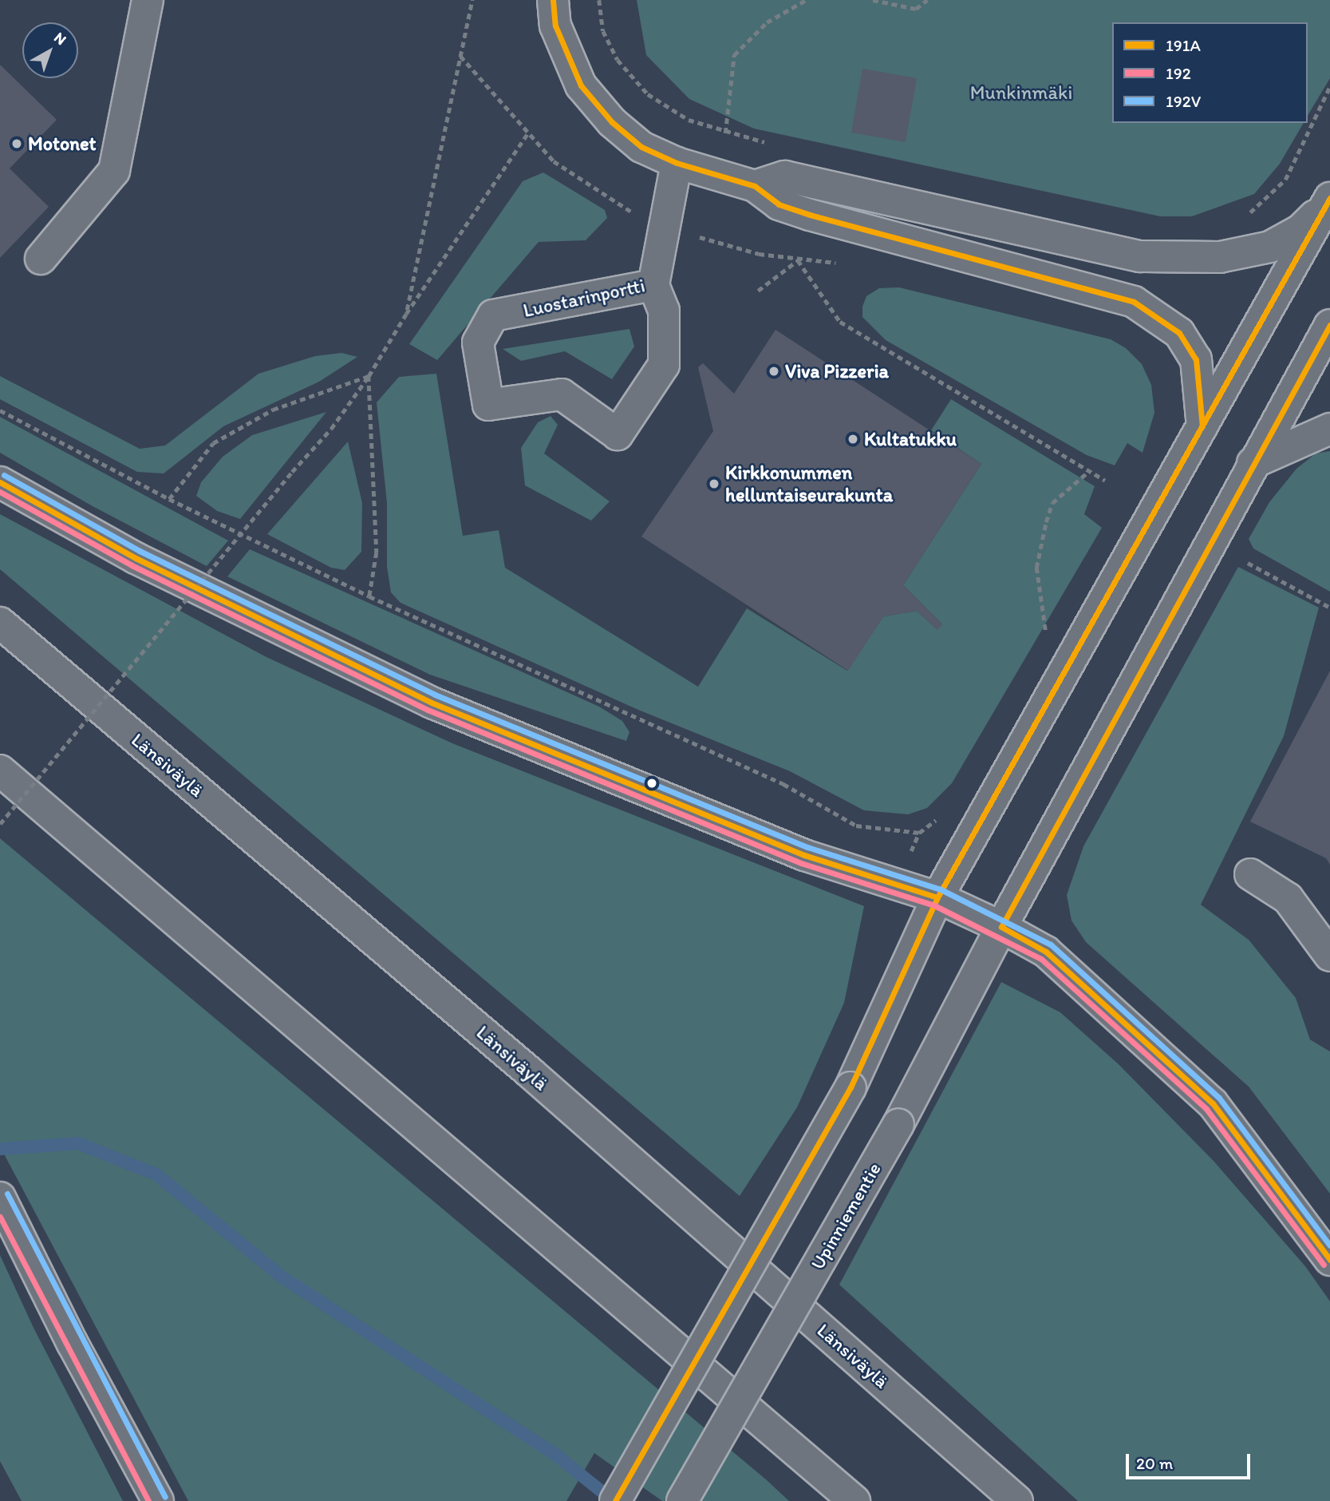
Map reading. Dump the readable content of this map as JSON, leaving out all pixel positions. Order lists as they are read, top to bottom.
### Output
{
  "streets": {
    "main road": ["Luostarinportti", "Länsiväylä", "Upinniementie"]
  },
  "parks": ["Munkinmäki"],
  "places": [
    "Motonet",
    "Viva Pizzeria",
    "Kultatukku",
    "Kirkkonummen helluntaiseurakunta"
  ],
  "lines": ["transit line 191A", "transit line 192V", "transit line 192"],
  "legend": ["191A", "192", "192V"],
  "scale_bar": "20 m",
  "north": "top right"
}
